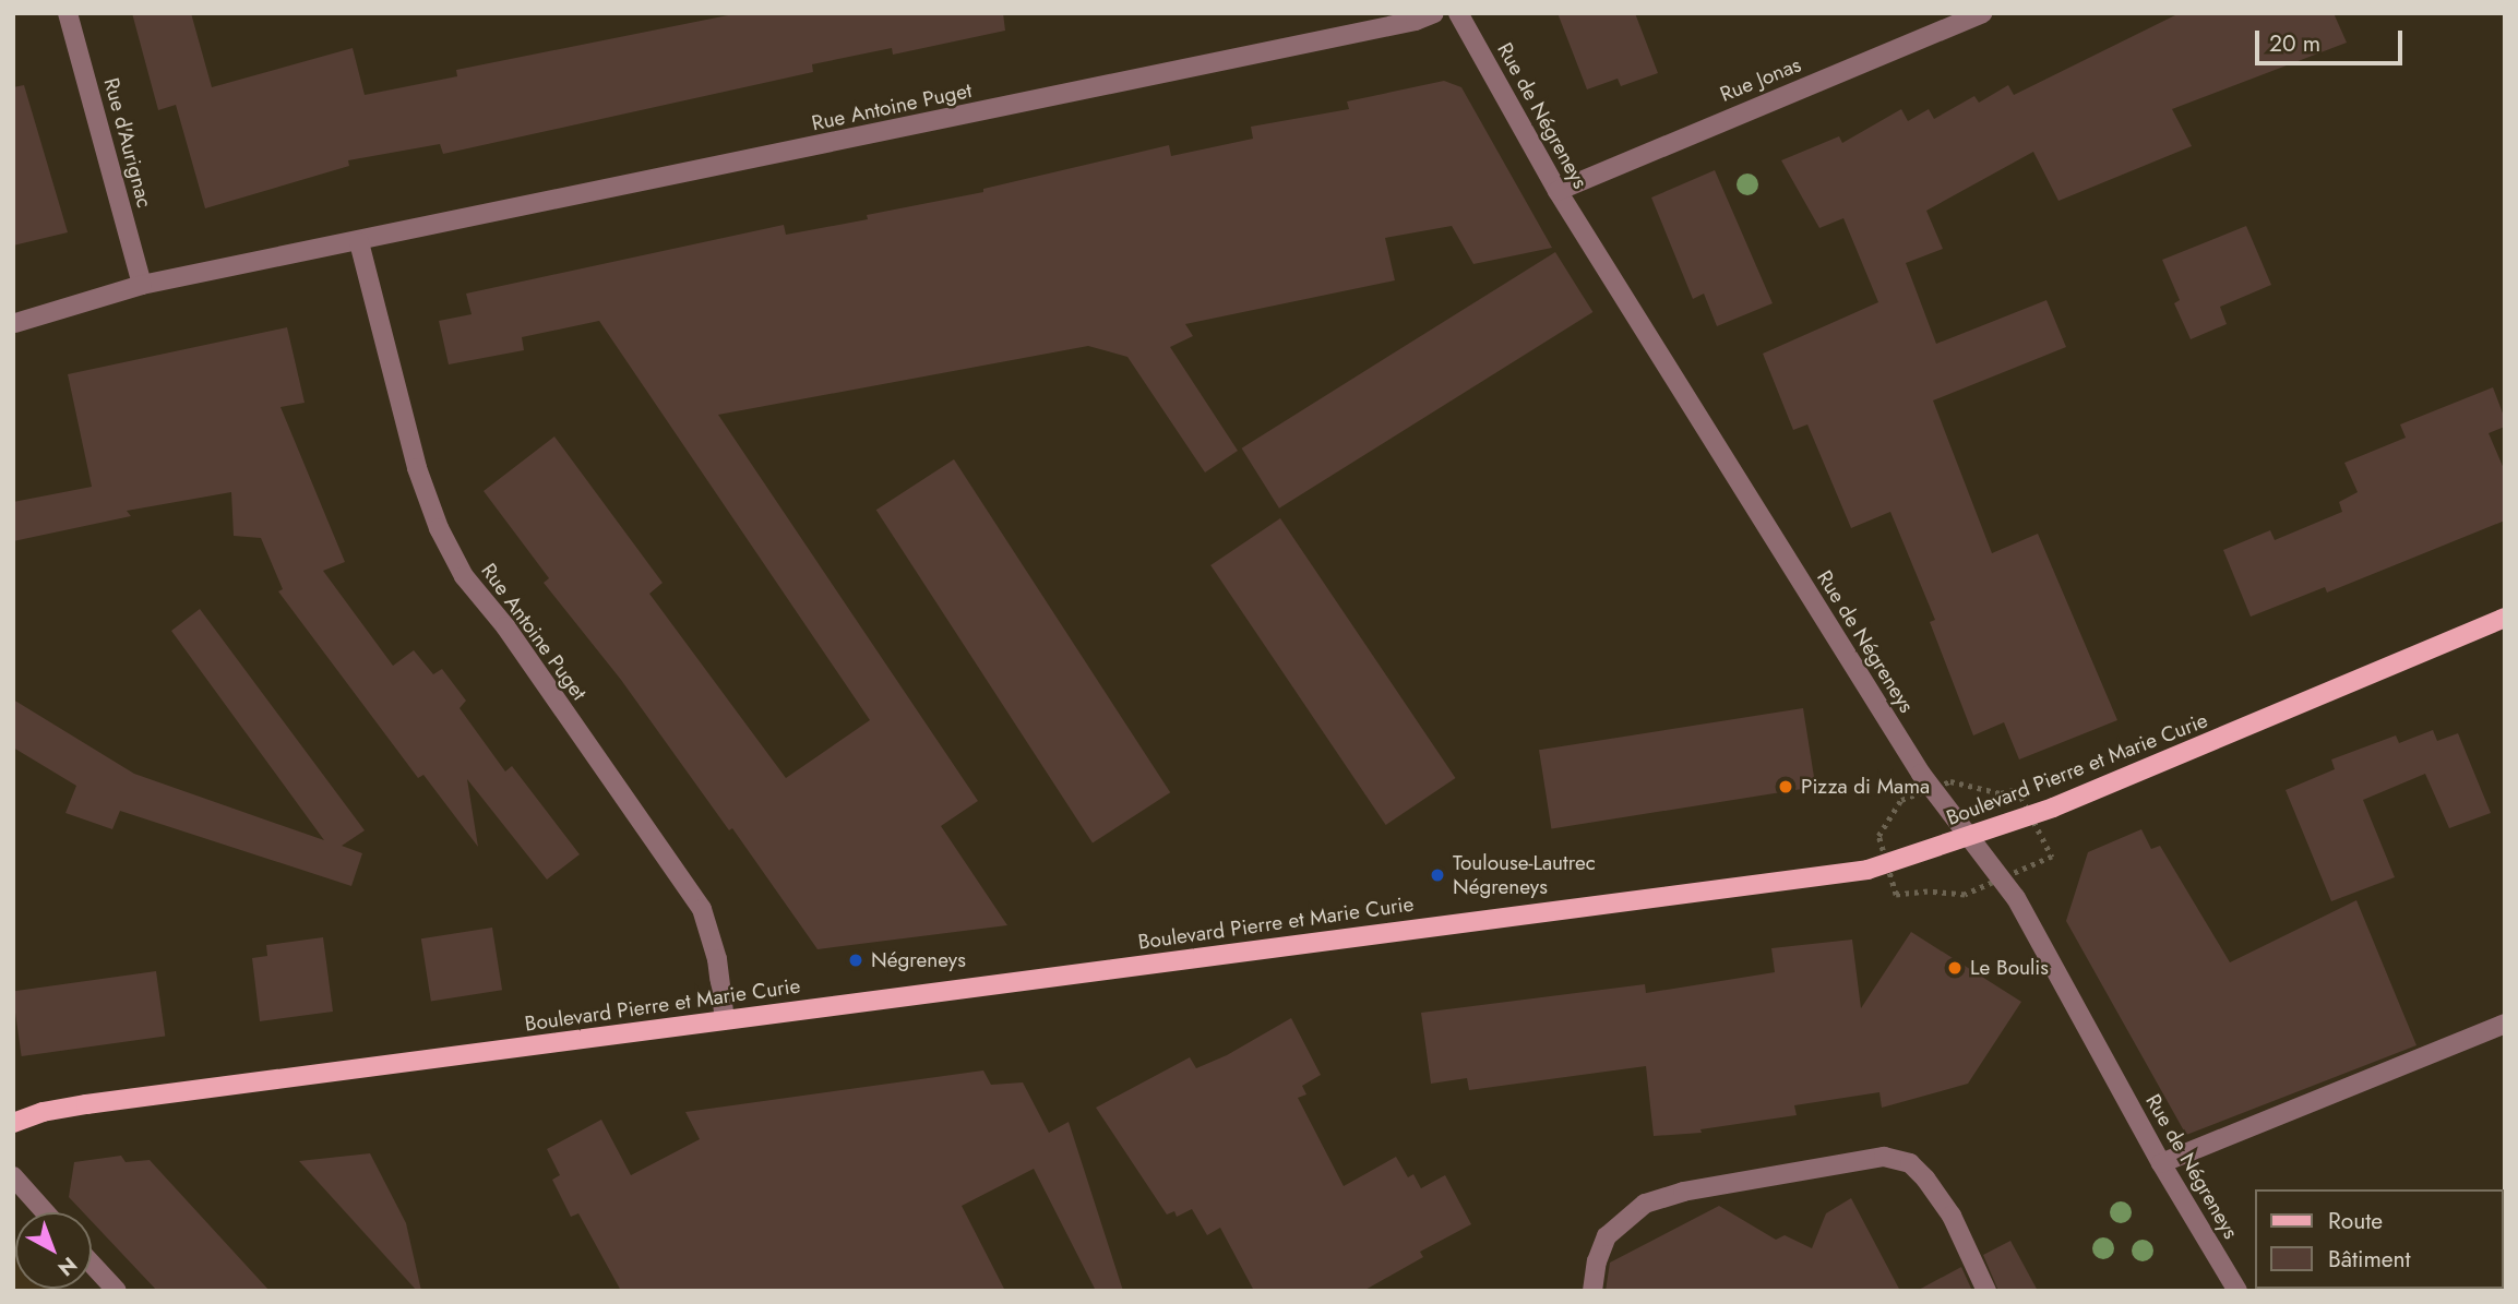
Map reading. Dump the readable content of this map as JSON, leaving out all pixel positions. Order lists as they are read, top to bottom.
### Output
{
  "streets": {
    "main road": ["Boulevard Pierre et Marie Curie"],
    "street": [
      "Rue Jonas",
      "Rue Antoine Puget",
      "Rue de Négreneys",
      "Rue d'Aurignac"
    ]
  },
  "crossings": [
    ["Rue Jonas", "Rue de Négreneys"],
    ["Rue Antoine Puget", "Rue d'Aurignac"],
    ["Rue Antoine Puget", "Boulevard Pierre et Marie Curie"],
    ["Rue de Négreneys", "Boulevard Pierre et Marie Curie"]
  ],
  "places": [
    "Pizza di Mama",
    "Toulouse-Lautrec Négreneys",
    "Négreneys",
    "Le Boulis"
  ],
  "legend": ["Route", "Bâtiment"],
  "scale_bar": "20 m",
  "north": "bottom right"
}
